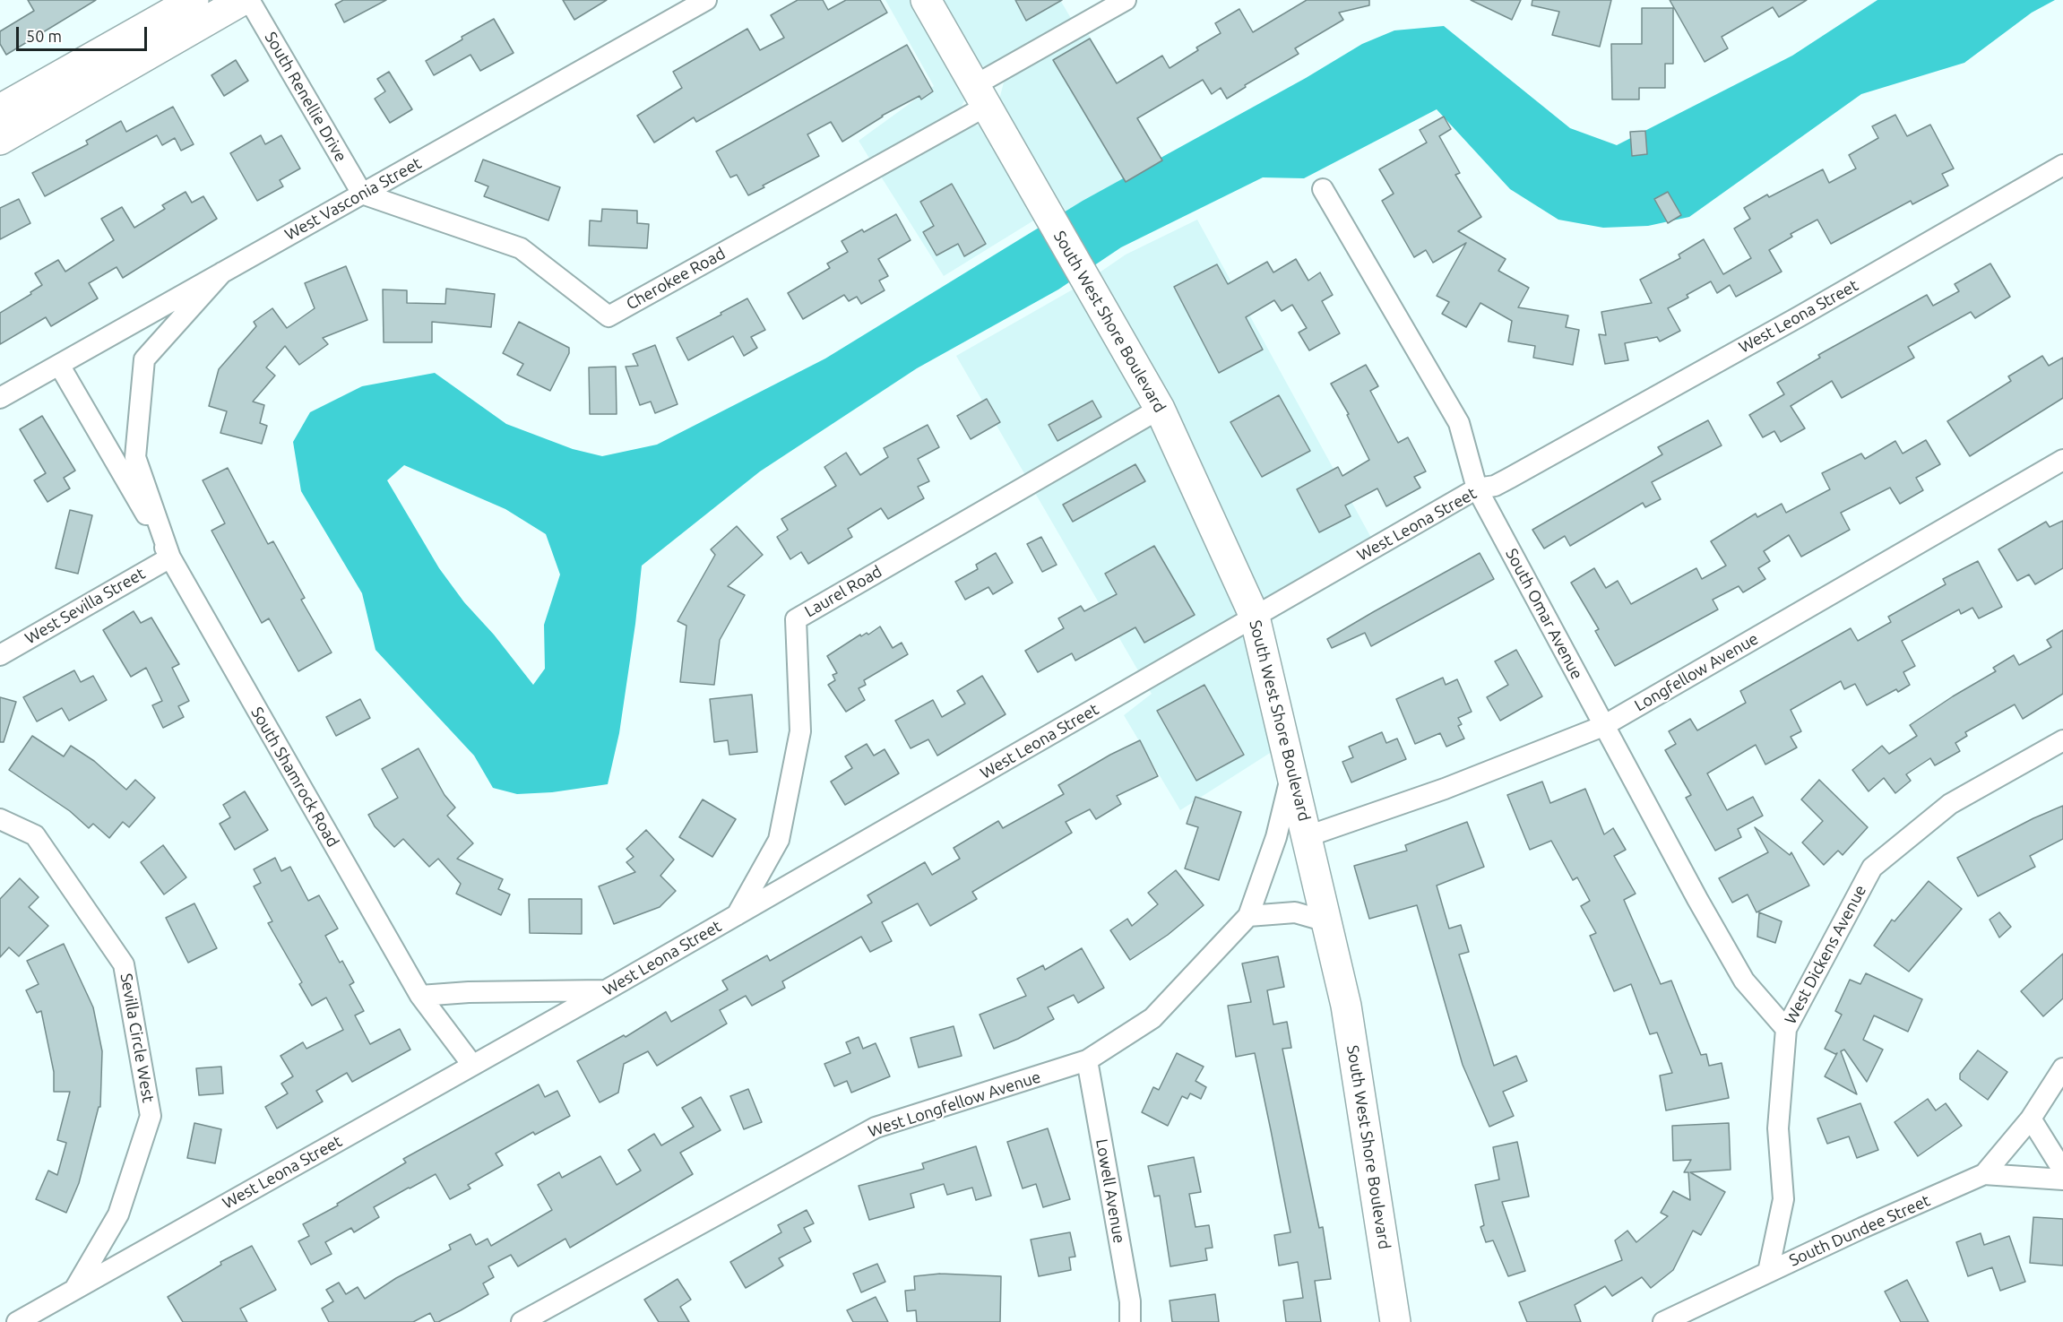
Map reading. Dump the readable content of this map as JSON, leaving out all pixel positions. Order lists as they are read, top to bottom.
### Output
{
  "streets": {
    "street": [
      "South Renellie Drive",
      "West Vasconia Street",
      "Cherokee Road",
      "West Leona Street",
      "South West Shore Boulevard",
      "Laurel Road",
      "West Sevilla Street",
      "South Omar Avenue",
      "Longfellow Avenue",
      "South Shamrock Road",
      "West Dickens Avenue",
      "Sevilla Circle West",
      "West Longfellow Avenue",
      "Lowell Avenue",
      "South Dundee Street"
    ]
  },
  "crossings": [
    ["South Renellie Drive", "West Vasconia Street"],
    ["South Renellie Drive", "Cherokee Road"],
    ["West Vasconia Street", "Cherokee Road"],
    ["West Vasconia Street", "South Shamrock Road"],
    ["Cherokee Road", "South West Shore Boulevard"],
    ["West Leona Street", "South West Shore Boulevard"],
    ["West Leona Street", "Laurel Road"],
    ["West Leona Street", "South Omar Avenue"],
    ["West Leona Street", "South Shamrock Road"],
    ["West Leona Street", "Sevilla Circle West"],
    ["South West Shore Boulevard", "Laurel Road"],
    ["South West Shore Boulevard", "Longfellow Avenue"],
    ["South West Shore Boulevard", "West Longfellow Avenue"],
    ["West Sevilla Street", "South Shamrock Road"],
    ["South Omar Avenue", "Longfellow Avenue"],
    ["South Omar Avenue", "West Dickens Avenue"],
    ["West Dickens Avenue", "South Dundee Street"],
    ["West Longfellow Avenue", "Lowell Avenue"]
  ],
  "scale_bar": "50 m"
}
